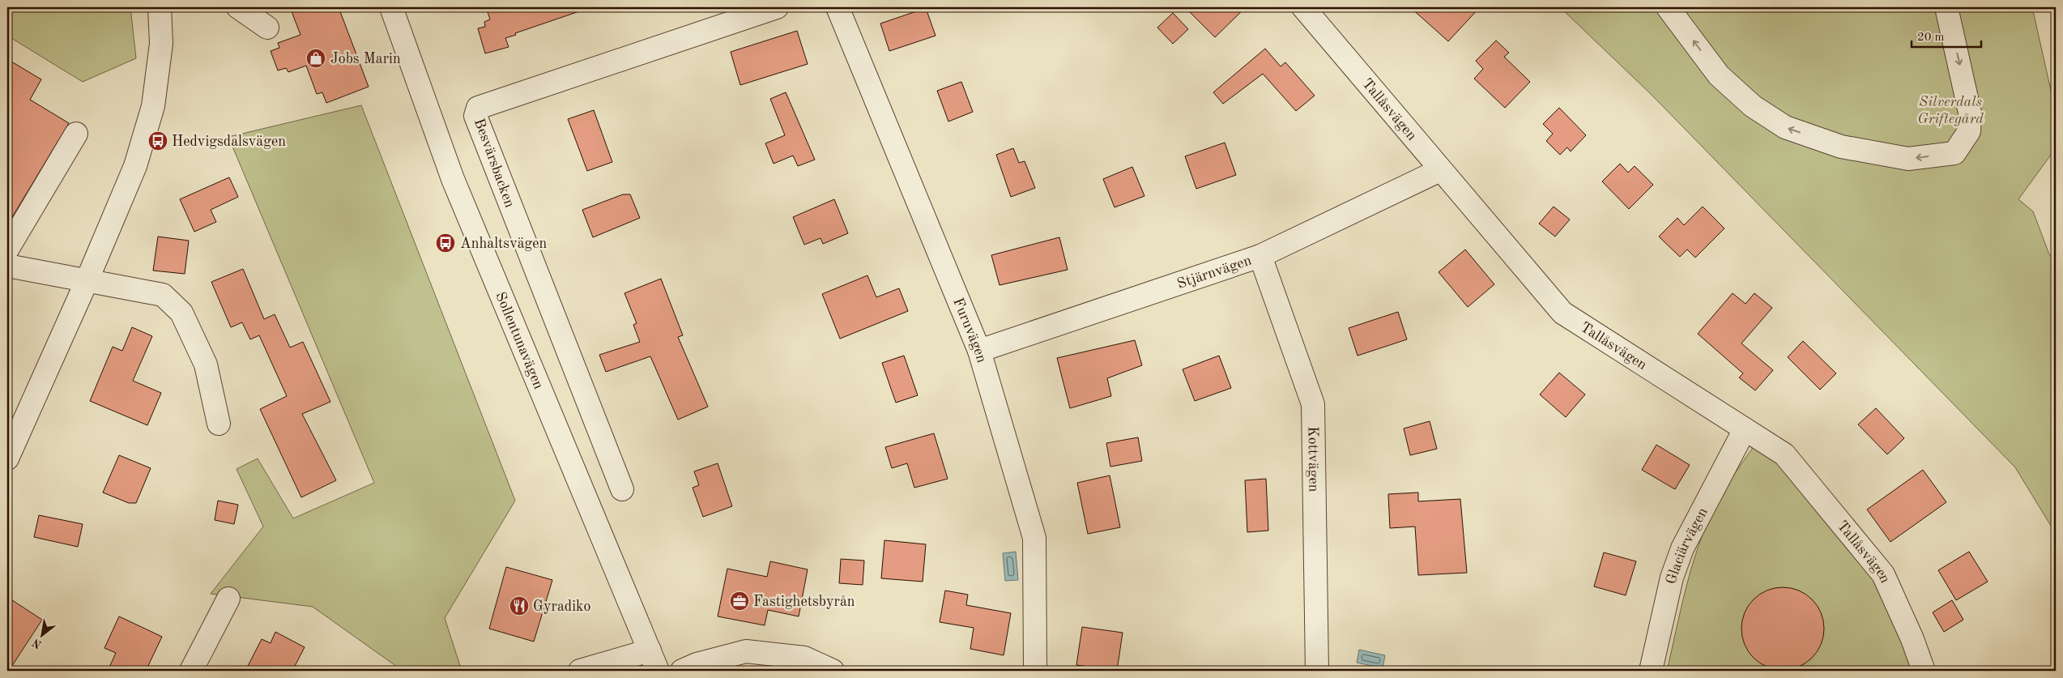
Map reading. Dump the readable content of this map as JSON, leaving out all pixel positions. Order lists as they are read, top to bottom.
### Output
{
  "streets": {
    "street": [
      "Tallåsvägen",
      "Besvärsbacken",
      "Stjärnvägen",
      "Furuvägen",
      "Sollentunavägen",
      "Kottvägen",
      "Glaciärvägen"
    ]
  },
  "crossings": [
    ["Tallåsvägen", "Stjärnvägen"],
    ["Tallåsvägen", "Glaciärvägen"],
    ["Stjärnvägen", "Furuvägen"],
    ["Stjärnvägen", "Kottvägen"]
  ],
  "parks": ["Silverdals Griftegård"],
  "places": {
    "shop": ["Jobs Marin"],
    "bus stop": ["Hedvigsdalsvägen", "Anhaltsvägen"],
    "office": ["Fastighetsbyrån"],
    "restaurant": ["Gyradiko"]
  },
  "scale_bar": "20 m",
  "north": "bottom left"
}
